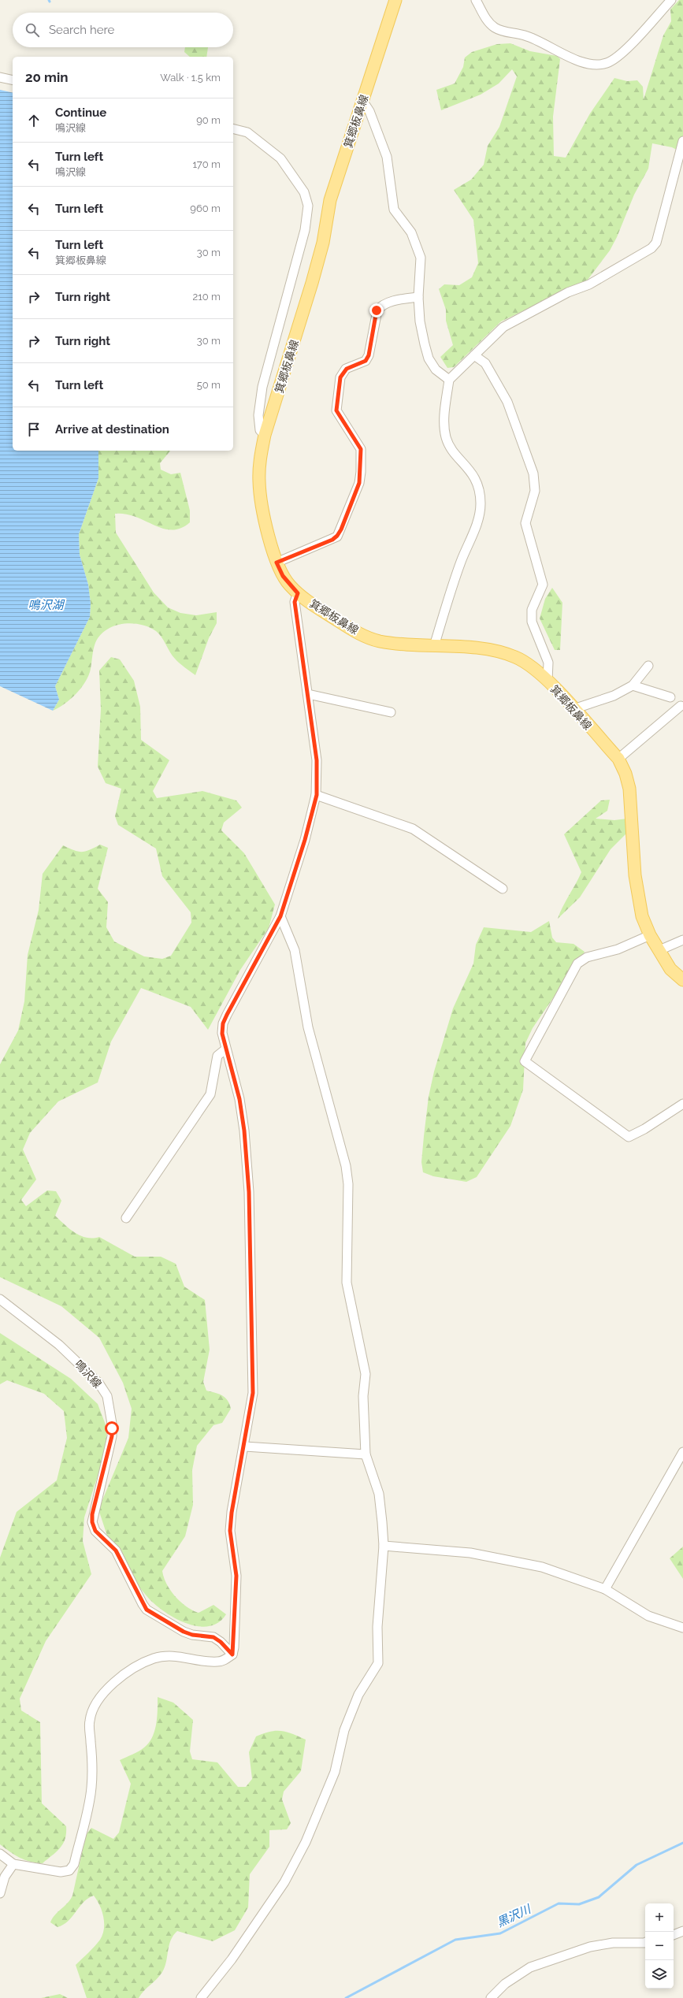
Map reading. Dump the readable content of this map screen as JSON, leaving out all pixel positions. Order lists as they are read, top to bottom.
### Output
{
  "streets": {
    "main road": ["箕郷板鼻線"],
    "street": ["鳴沢線"]
  },
  "water": ["鳴沢湖", "黒沢川"],
  "page": {
    "search": "Search here",
    "heading": ["20 min", "Walk · 1.5 km"],
    "list": [
      ["Continue", "鳴沢線", "90 m"],
      ["Turn left", "鳴沢線", "170 m"],
      ["Turn left", "960 m"],
      ["Turn left", "箕郷板鼻線", "30 m"],
      ["Turn right", "210 m"],
      ["Turn right", "30 m"],
      ["Turn left", "50 m"],
      "Arrive at destination"
    ],
    "map_buttons": ["+", "−"]
  }
}
